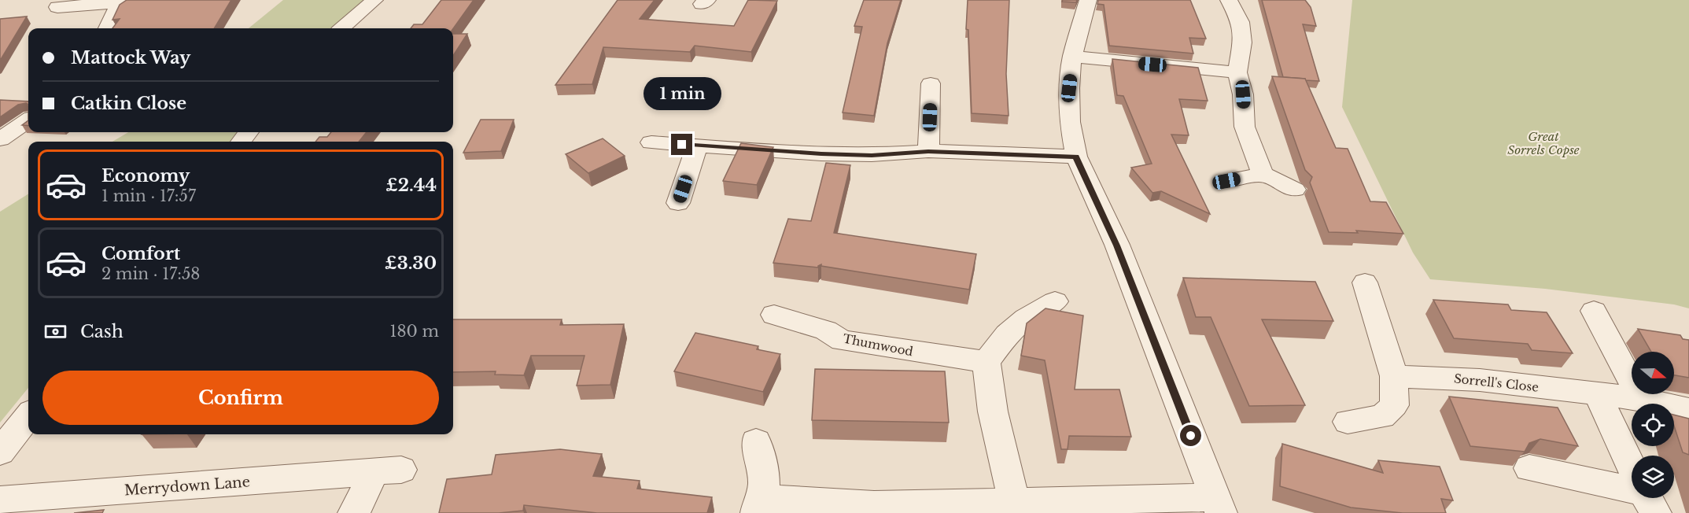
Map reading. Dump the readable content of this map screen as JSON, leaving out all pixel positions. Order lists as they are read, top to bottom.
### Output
{
  "streets": {
    "street": ["Thumwood", "Sorrell's Close", "Merrydown Lane"]
  },
  "parks": ["Great Sorrels Copse"],
  "north": "right",
  "page": {
    "banner": ["Mattock Way", "Catkin Close"],
    "bubble": "1 min",
    "list": [
      {
        "name": "Economy",
        "note": "1 min · 17:57",
        "value": "£2.44"
      },
      {
        "name": "Comfort",
        "note": "2 min · 17:58",
        "value": "£3.30"
      }
    ],
    "pay": ["Cash", "180 m"],
    "buttons": "Confirm"
  }
}
